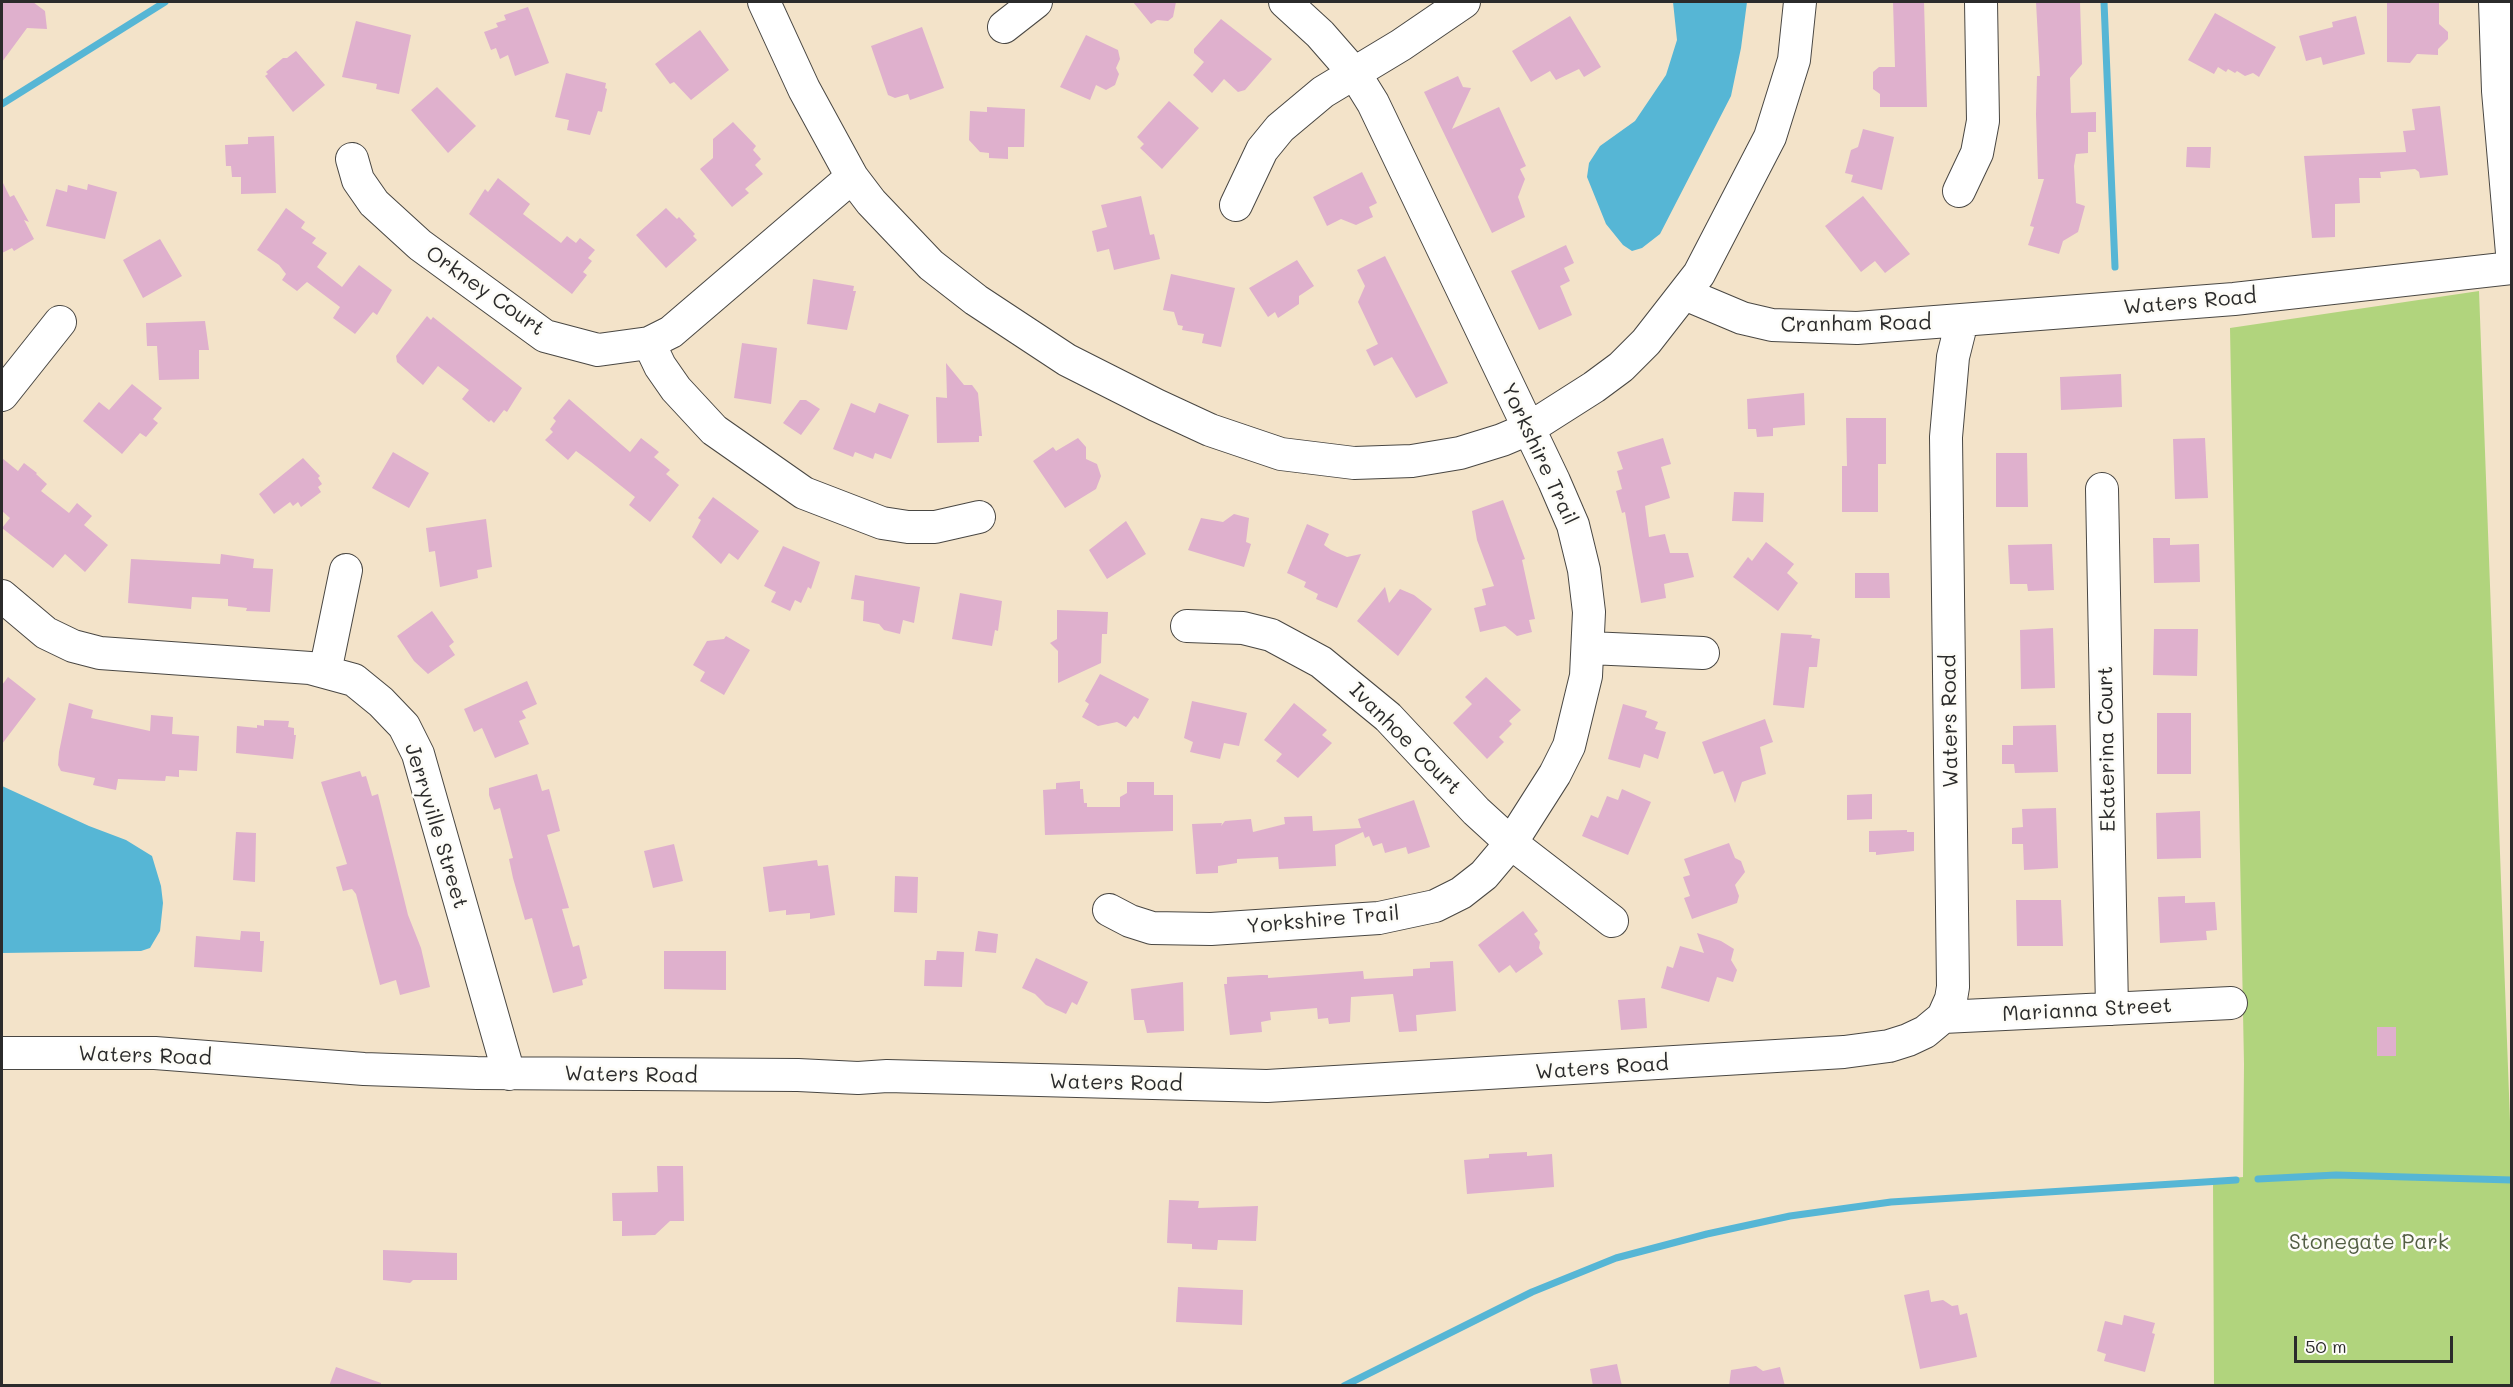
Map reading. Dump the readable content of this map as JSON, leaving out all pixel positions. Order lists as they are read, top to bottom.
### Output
{
  "streets": {
    "street": [
      "Orkney Court",
      "Waters Road",
      "Cranham Road",
      "Yorkshire Trail",
      "Ivanhoe Court",
      "Ekaterina Court",
      "Jerryville Street",
      "Marianna Street"
    ]
  },
  "crossings": [
    ["Waters Road", "Cranham Road"],
    ["Waters Road", "Jerryville Street"],
    ["Waters Road", "Marianna Street"],
    ["Yorkshire Trail", "Ivanhoe Court"],
    ["Ekaterina Court", "Marianna Street"]
  ],
  "parks": ["Stonegate Park"],
  "scale_bar": "50 m"
}
